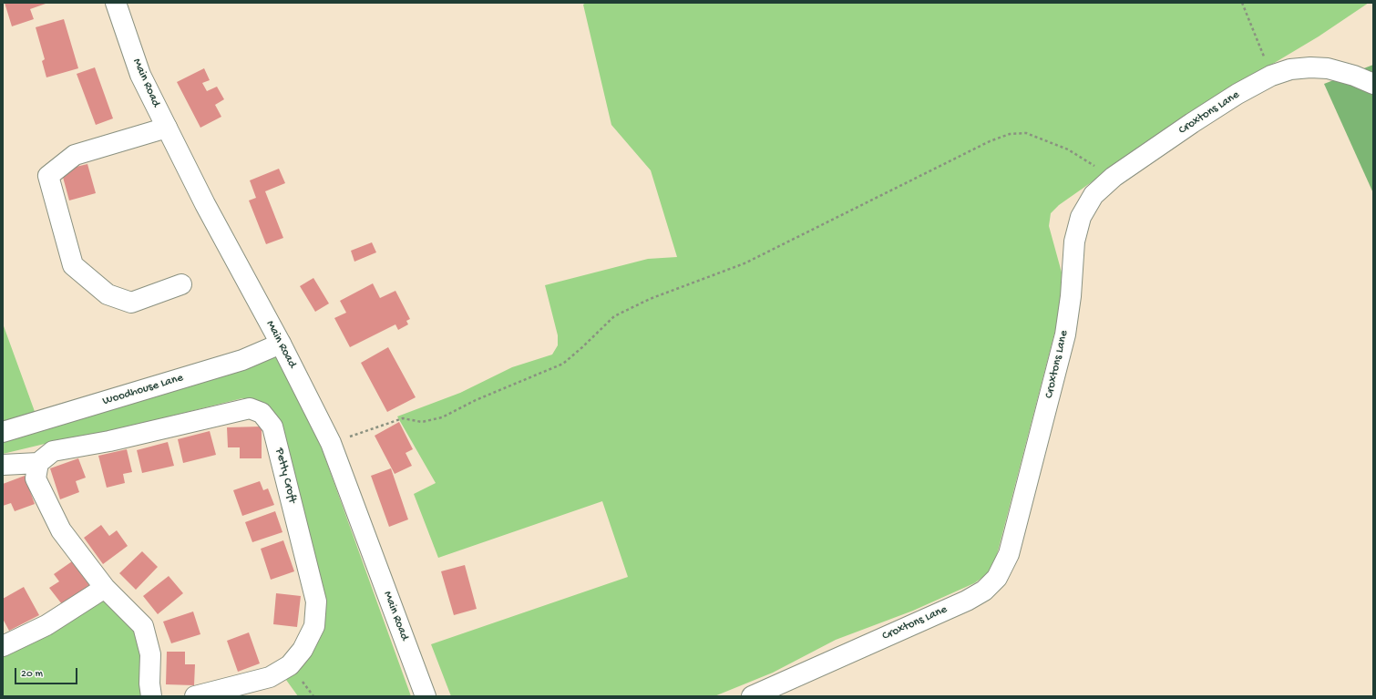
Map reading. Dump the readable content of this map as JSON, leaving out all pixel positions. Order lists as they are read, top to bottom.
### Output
{
  "streets": {
    "street": [
      "Main Road",
      "Croxtons Lane",
      "Woodhouse Lane",
      "Petty Croft"
    ]
  },
  "crossings": [
    ["Main Road", "Woodhouse Lane"]
  ],
  "scale_bar": "20 m"
}
